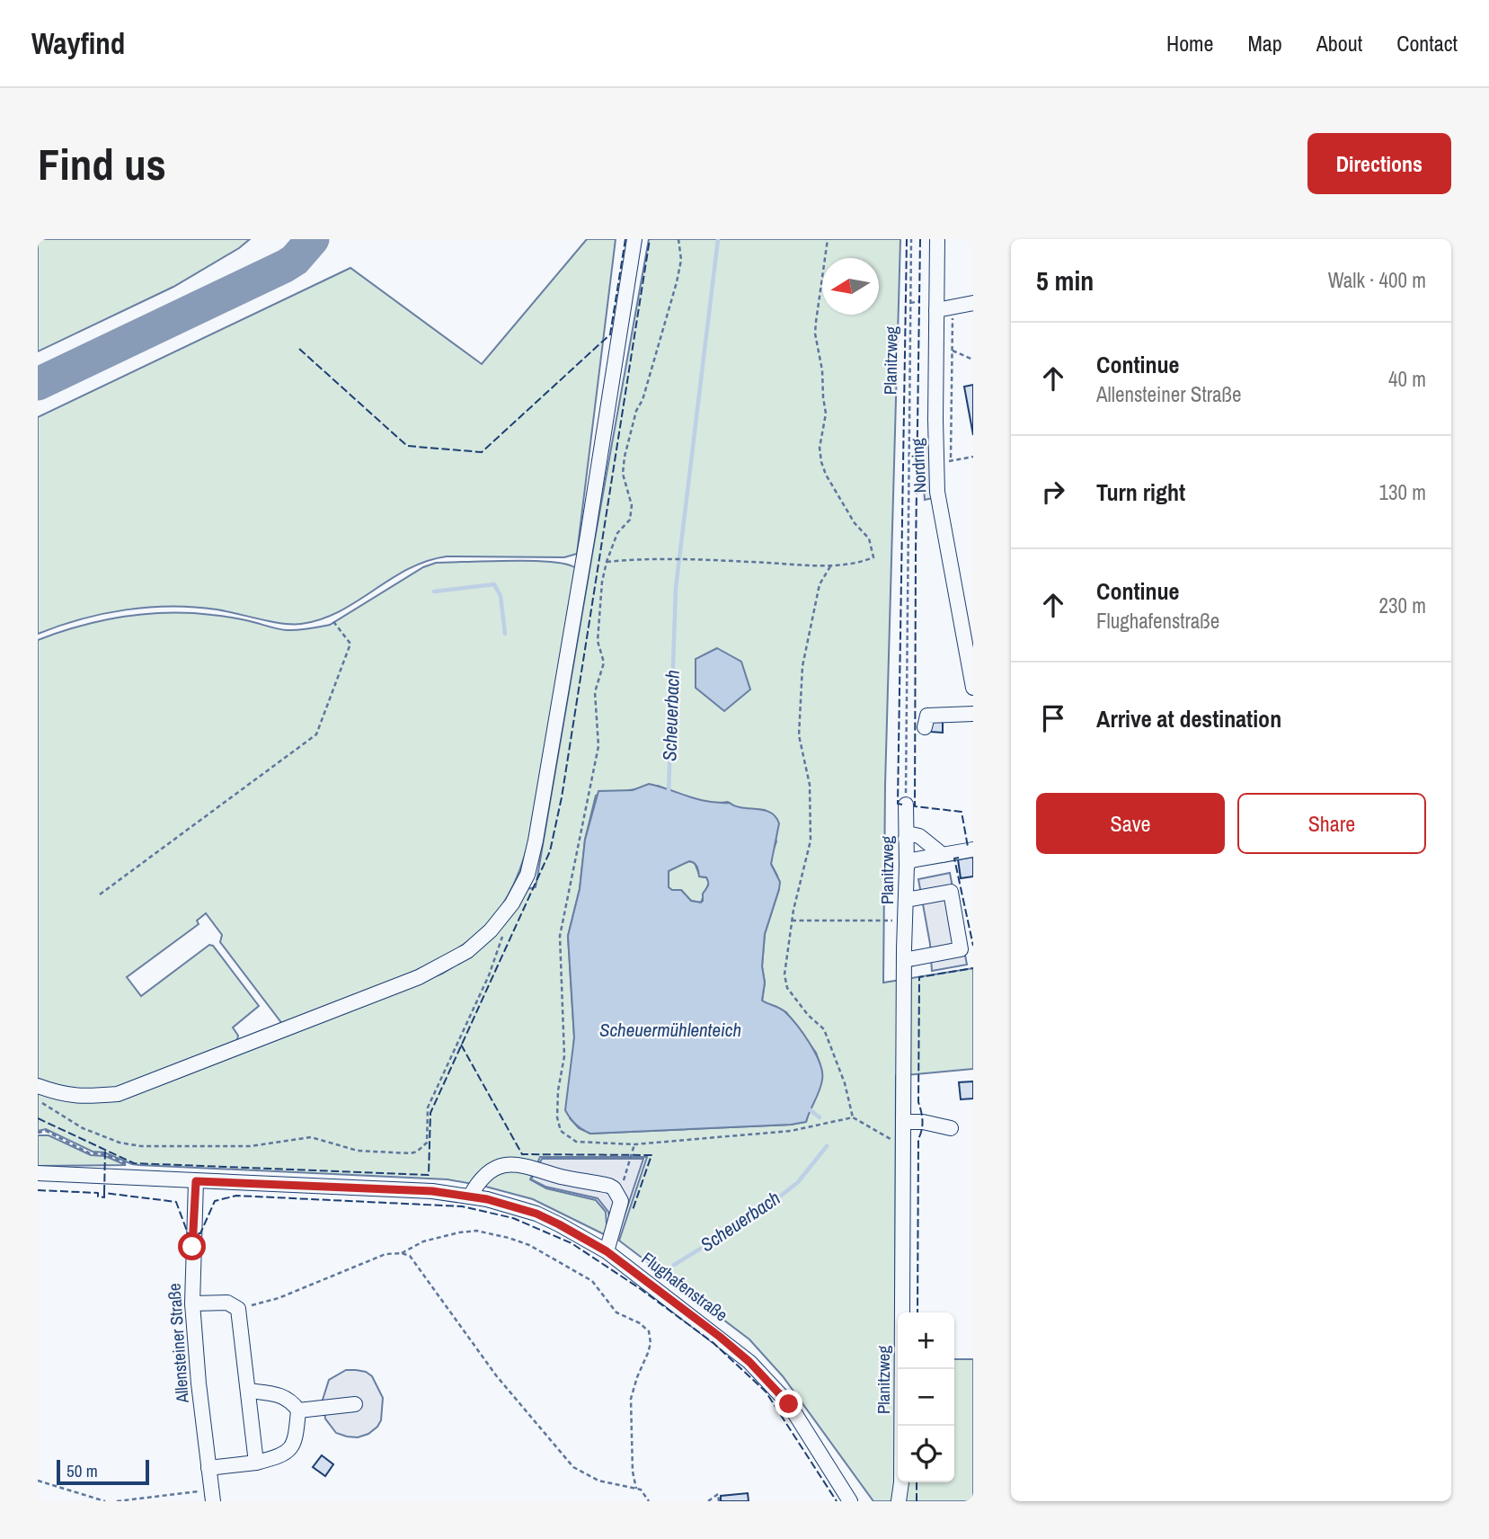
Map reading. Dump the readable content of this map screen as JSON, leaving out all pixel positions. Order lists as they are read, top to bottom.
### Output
{
  "streets": {
    "street": [
      "Planitzweg",
      "Nordring",
      "Flughafenstraße",
      "Allensteiner Straße"
    ]
  },
  "crossings": [
    ["Flughafenstraße", "Allensteiner Straße"]
  ],
  "water": ["Scheuerbach", "Scheuermühlenteich"],
  "scale_bar": "50 m",
  "north": "left",
  "page": {
    "header": "Wayfind",
    "nav": [
      "Home",
      "Map",
      "About",
      "Contact"
    ],
    "buttons": [
      "Directions",
      ["Save", "Share"]
    ],
    "title": "Find us",
    "heading": ["5 min", "Walk · 400 m"],
    "list": [
      ["Continue", "Allensteiner Straße", "40 m"],
      ["Turn right", "130 m"],
      ["Continue", "Flughafenstraße", "230 m"],
      "Arrive at destination"
    ],
    "map_buttons": ["+", "−"],
    "scale": "50 m"
  }
}
